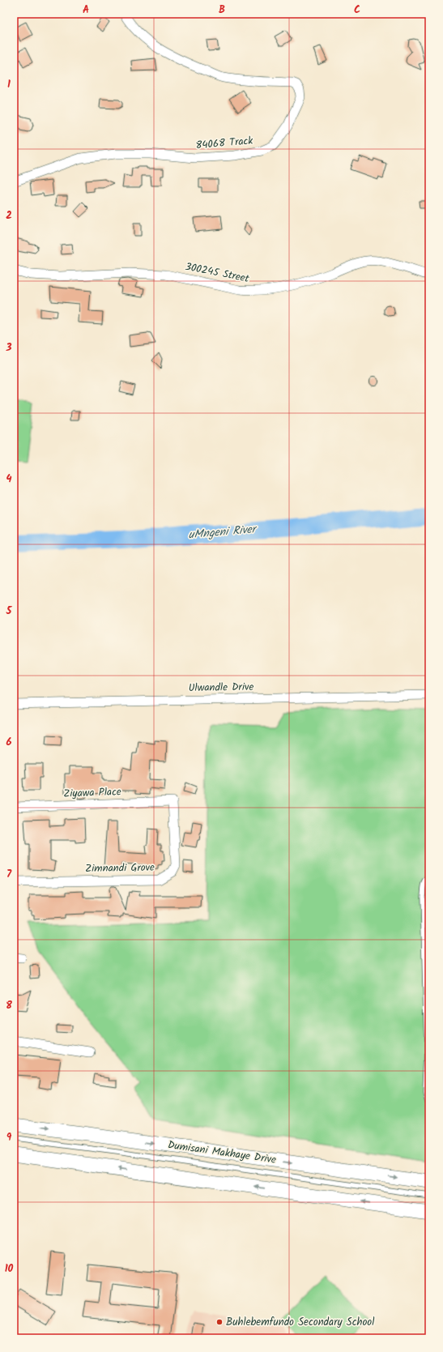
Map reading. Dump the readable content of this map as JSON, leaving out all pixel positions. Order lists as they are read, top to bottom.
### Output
{
  "streets": {
    "main road": ["Dumisani Makhaye Drive"],
    "street": [
      "84068 Track",
      "300245 Street",
      "Ulwandle Drive",
      "Ziyawa Place",
      "Zimnandi Grove"
    ]
  },
  "crossings": [
    ["Ziyawa Place", "Zimnandi Grove"]
  ],
  "water": ["uMngeni River"],
  "places": ["Buhlebemfundo Secondary School"],
  "grid": {
    "columns": ["A", "B", "C"],
    "rows": [
      "1",
      "2",
      "3",
      "4",
      "5",
      "6",
      "7",
      "8",
      "9",
      "10"
    ]
  }
}
